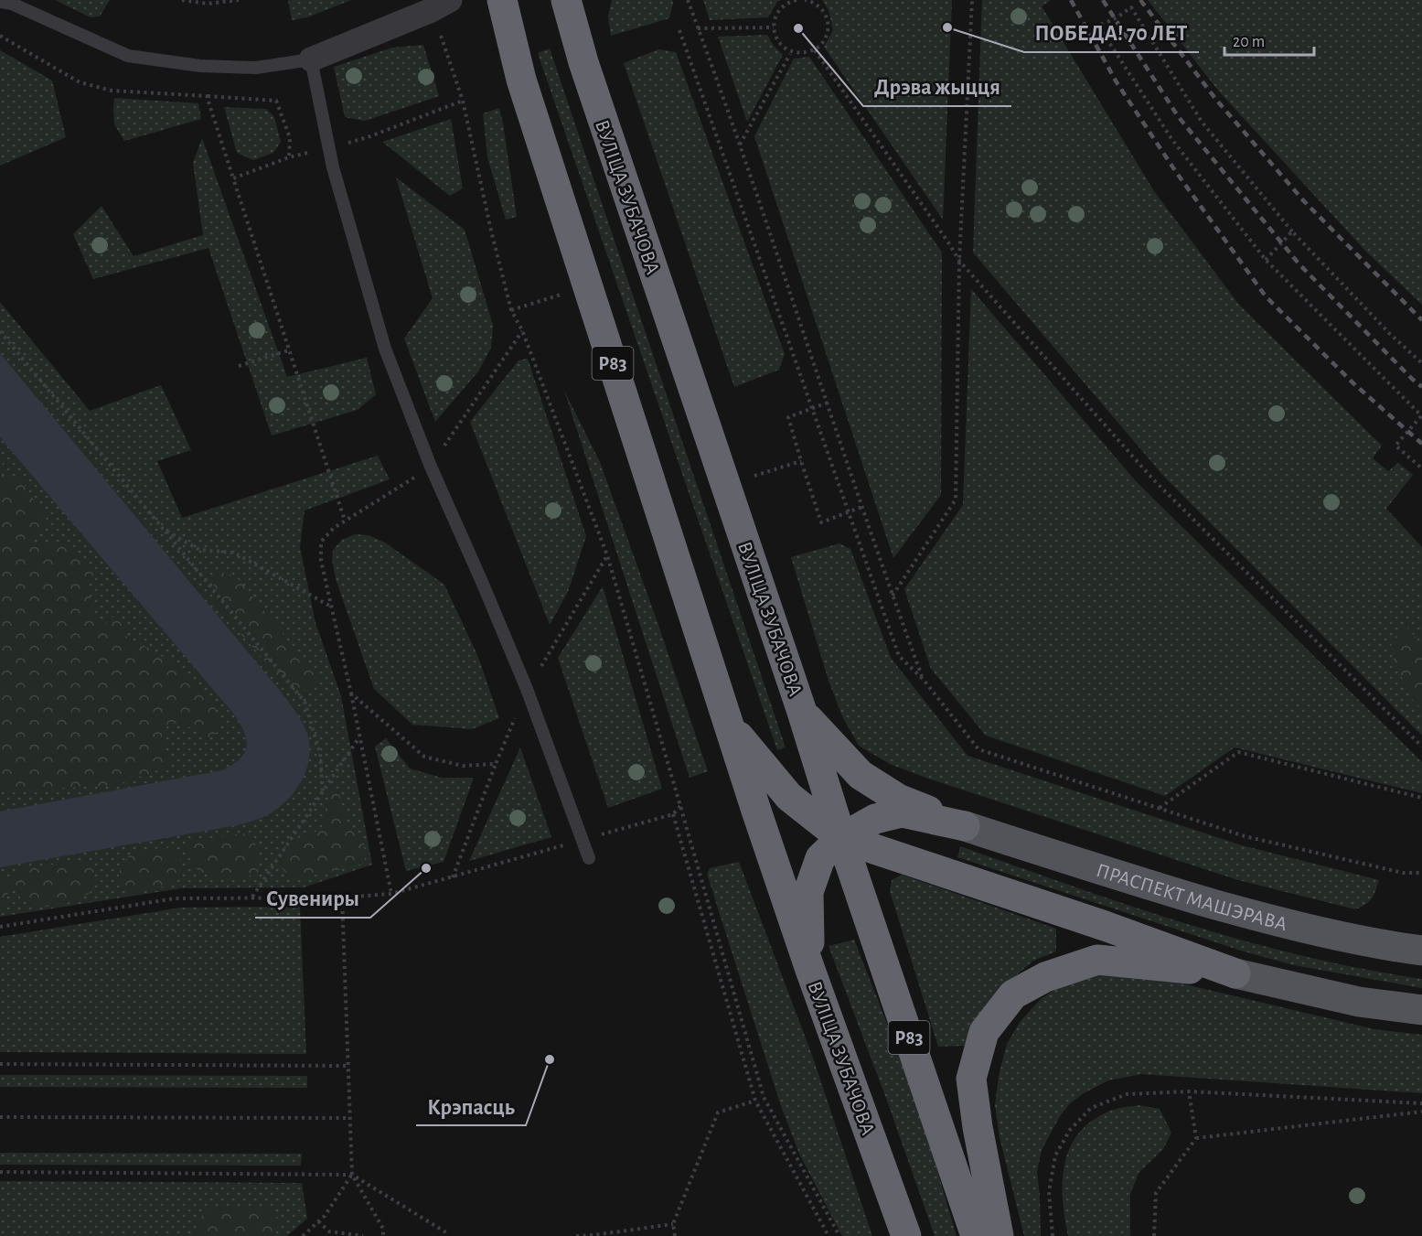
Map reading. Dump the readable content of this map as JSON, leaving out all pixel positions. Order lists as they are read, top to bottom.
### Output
{
  "streets": {
    "highway": ["ВУЛІЦА ЗУБАЧОВА", "Р83"],
    "main road": ["ПРАСПЕКТ МАШЭРАВА"]
  },
  "places": [
    "ПОБЕДА! 70 ЛЕТ",
    "Дрэва жыцця",
    "Сувениры",
    "Крэпасць"
  ],
  "scale_bar": "20 m"
}
